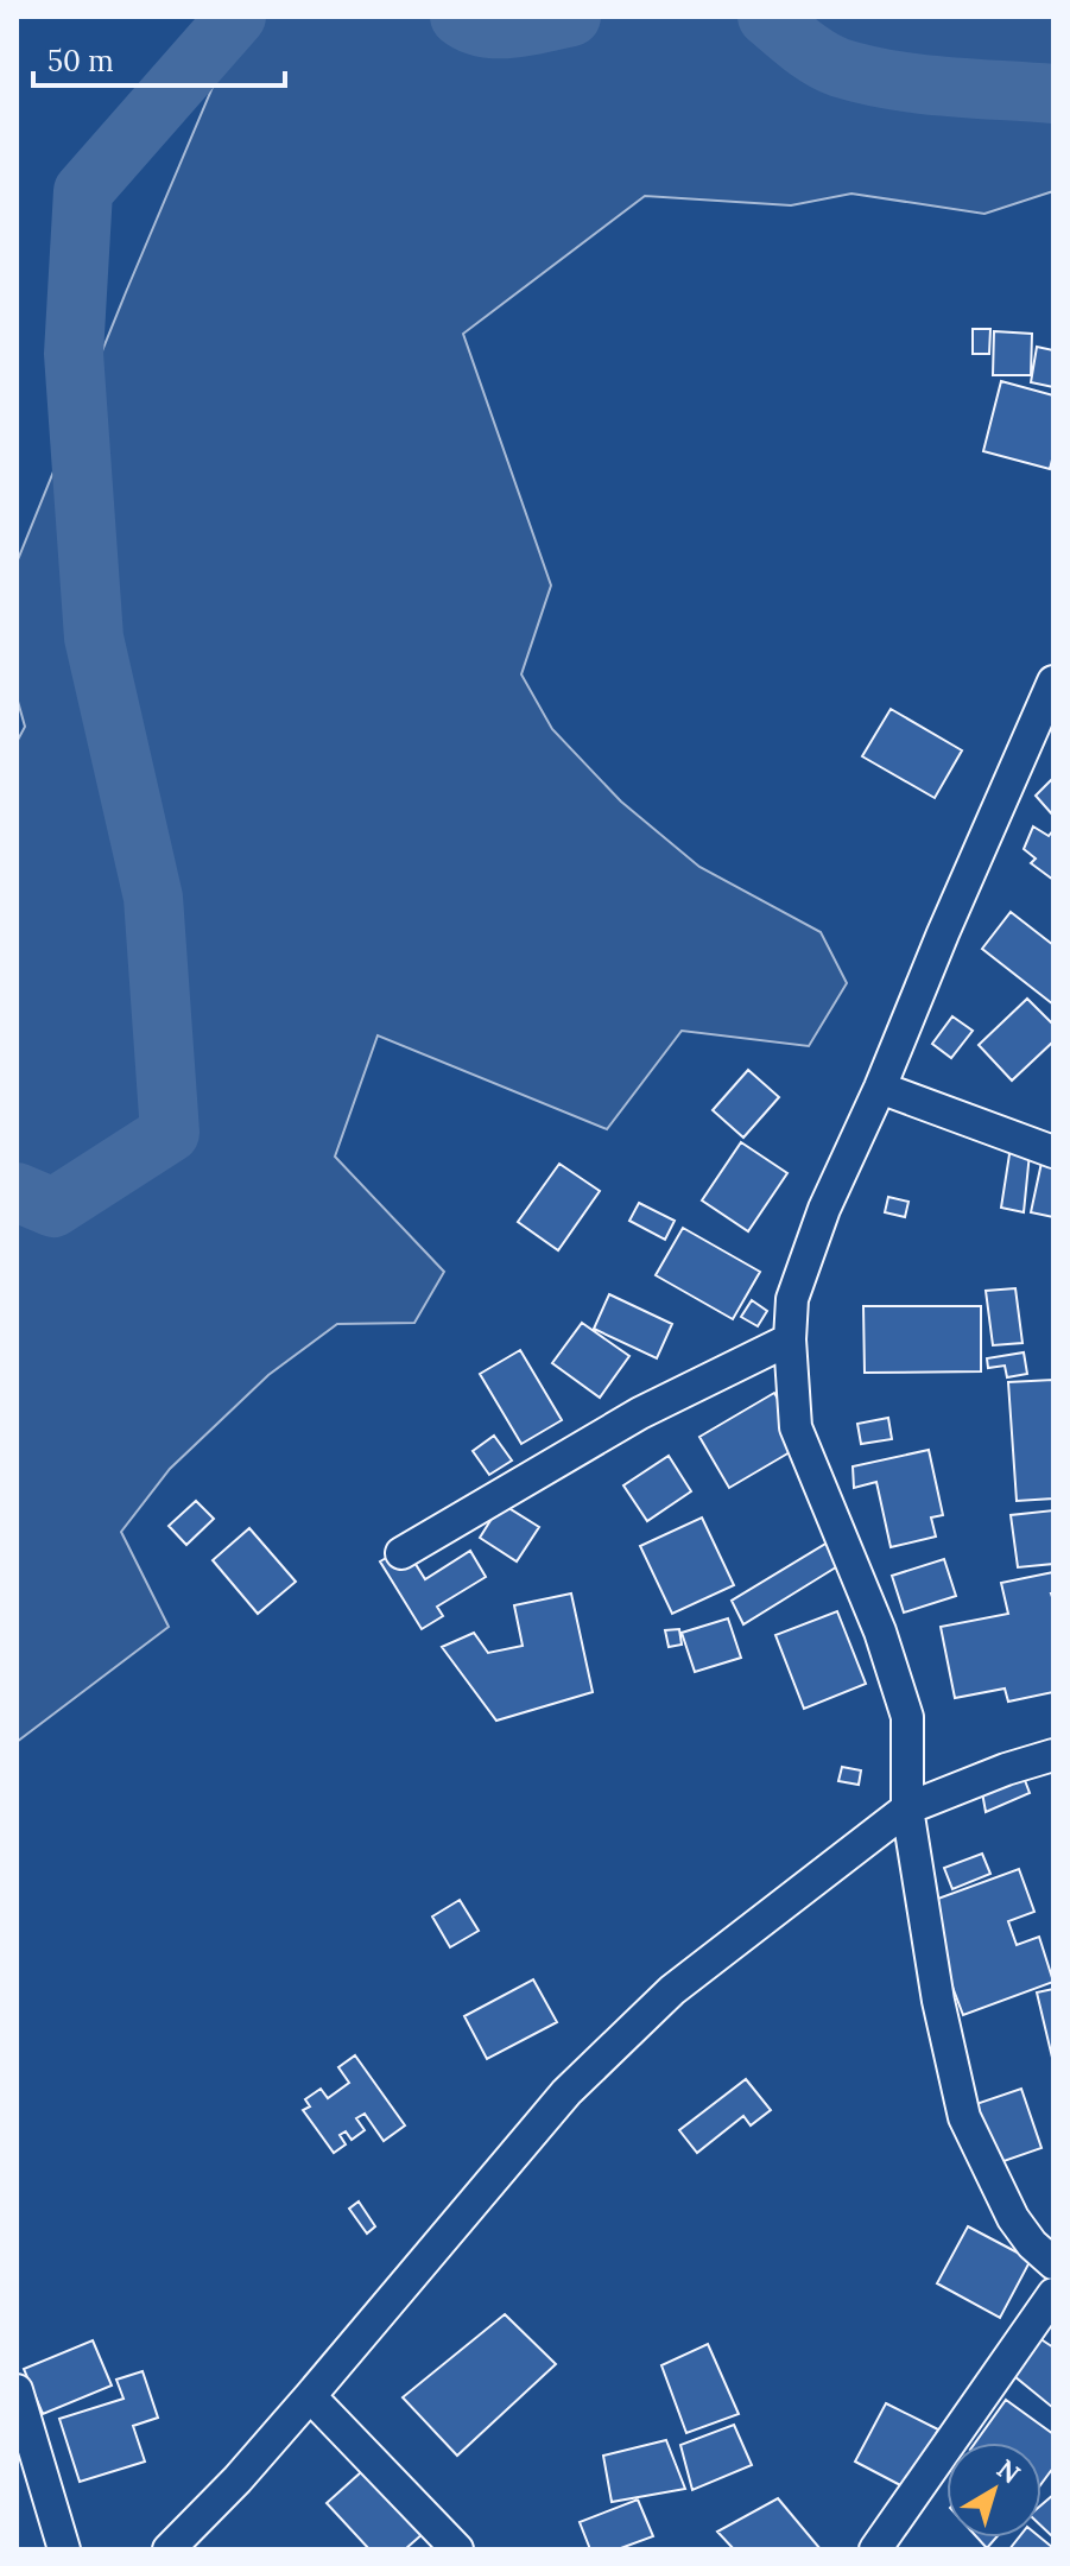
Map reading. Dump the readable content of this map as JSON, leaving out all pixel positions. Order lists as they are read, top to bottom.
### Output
{
  "scale_bar": "50 m",
  "north": "top right"
}
